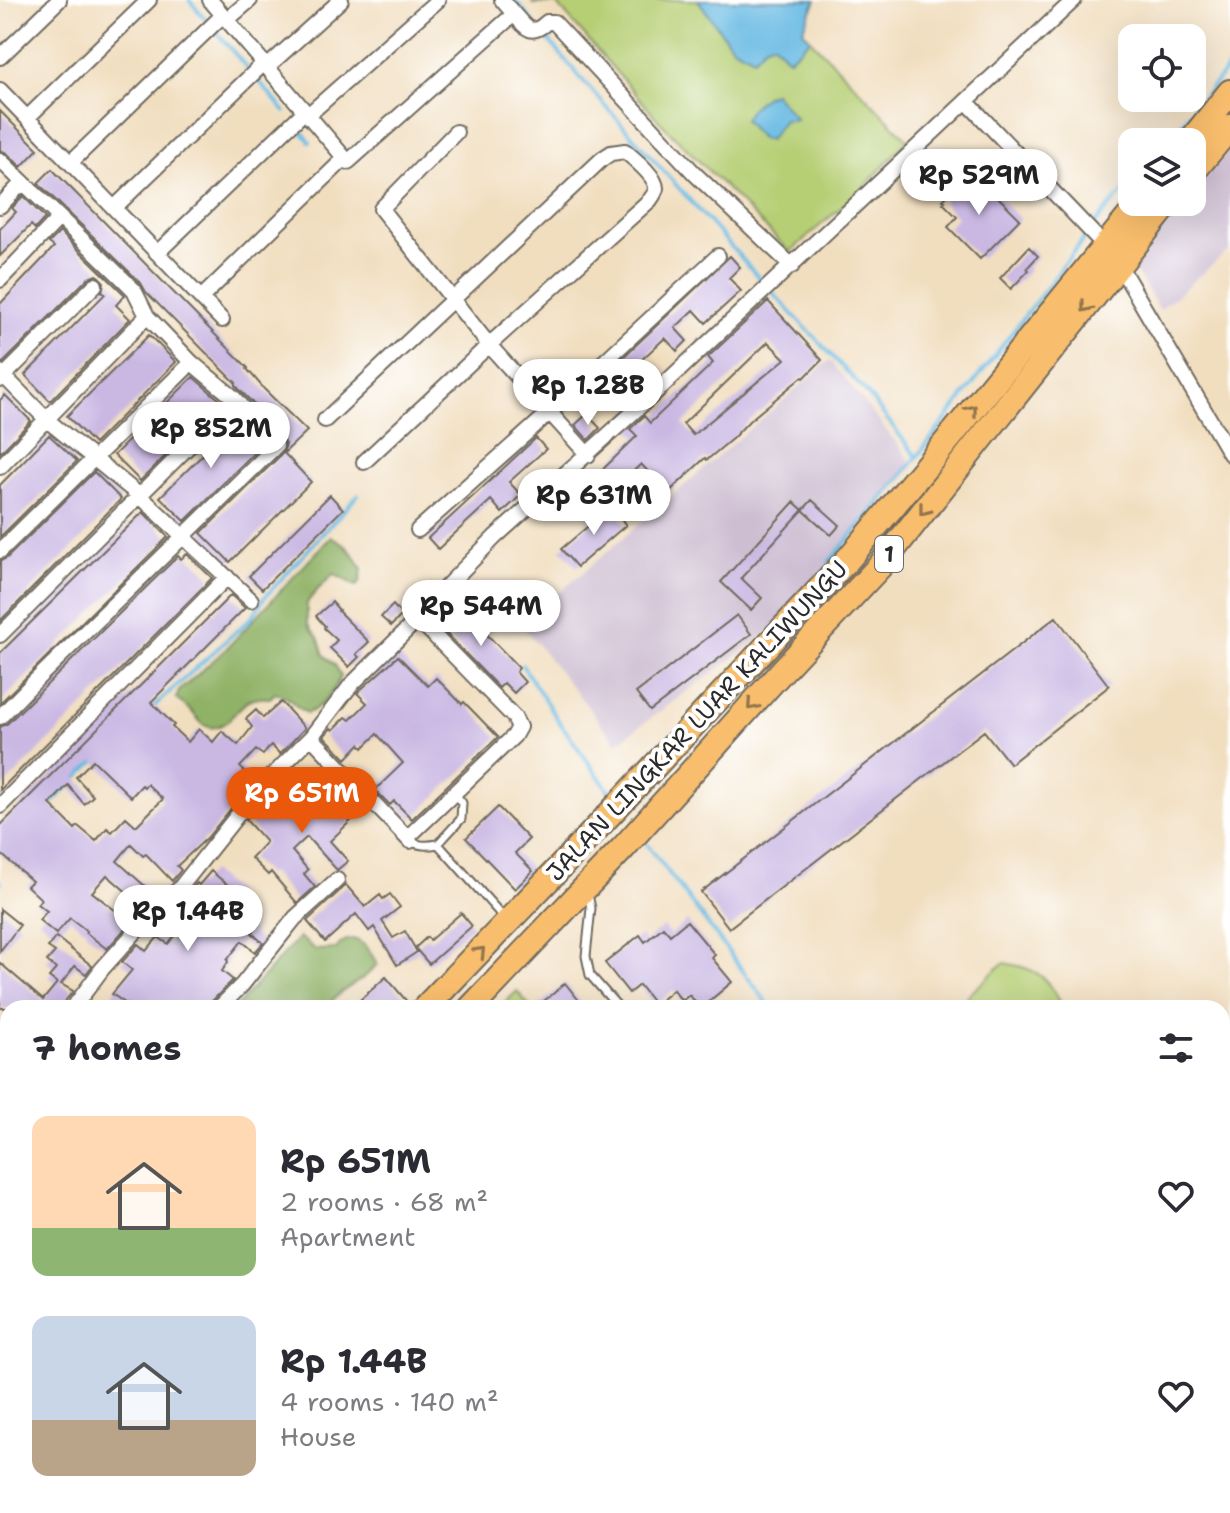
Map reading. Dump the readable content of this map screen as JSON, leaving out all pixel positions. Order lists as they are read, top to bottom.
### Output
{
  "streets": {
    "highway": ["1", "JALAN LINGKAR LUAR KALIWUNGU"]
  },
  "page": {
    "price": [
      "Rp 529M",
      "Rp 1.28B",
      "Rp 852M",
      "Rp 631M",
      "Rp 544M",
      "Rp 651M",
      "Rp 1.44B"
    ],
    "heading": "7 homes",
    "list": [
      {
        "name": "Rp 651M",
        "note": "2 rooms · 68 m² · Apartment"
      },
      {
        "name": "Rp 1.44B",
        "note": "4 rooms · 140 m² · House"
      }
    ]
  }
}
